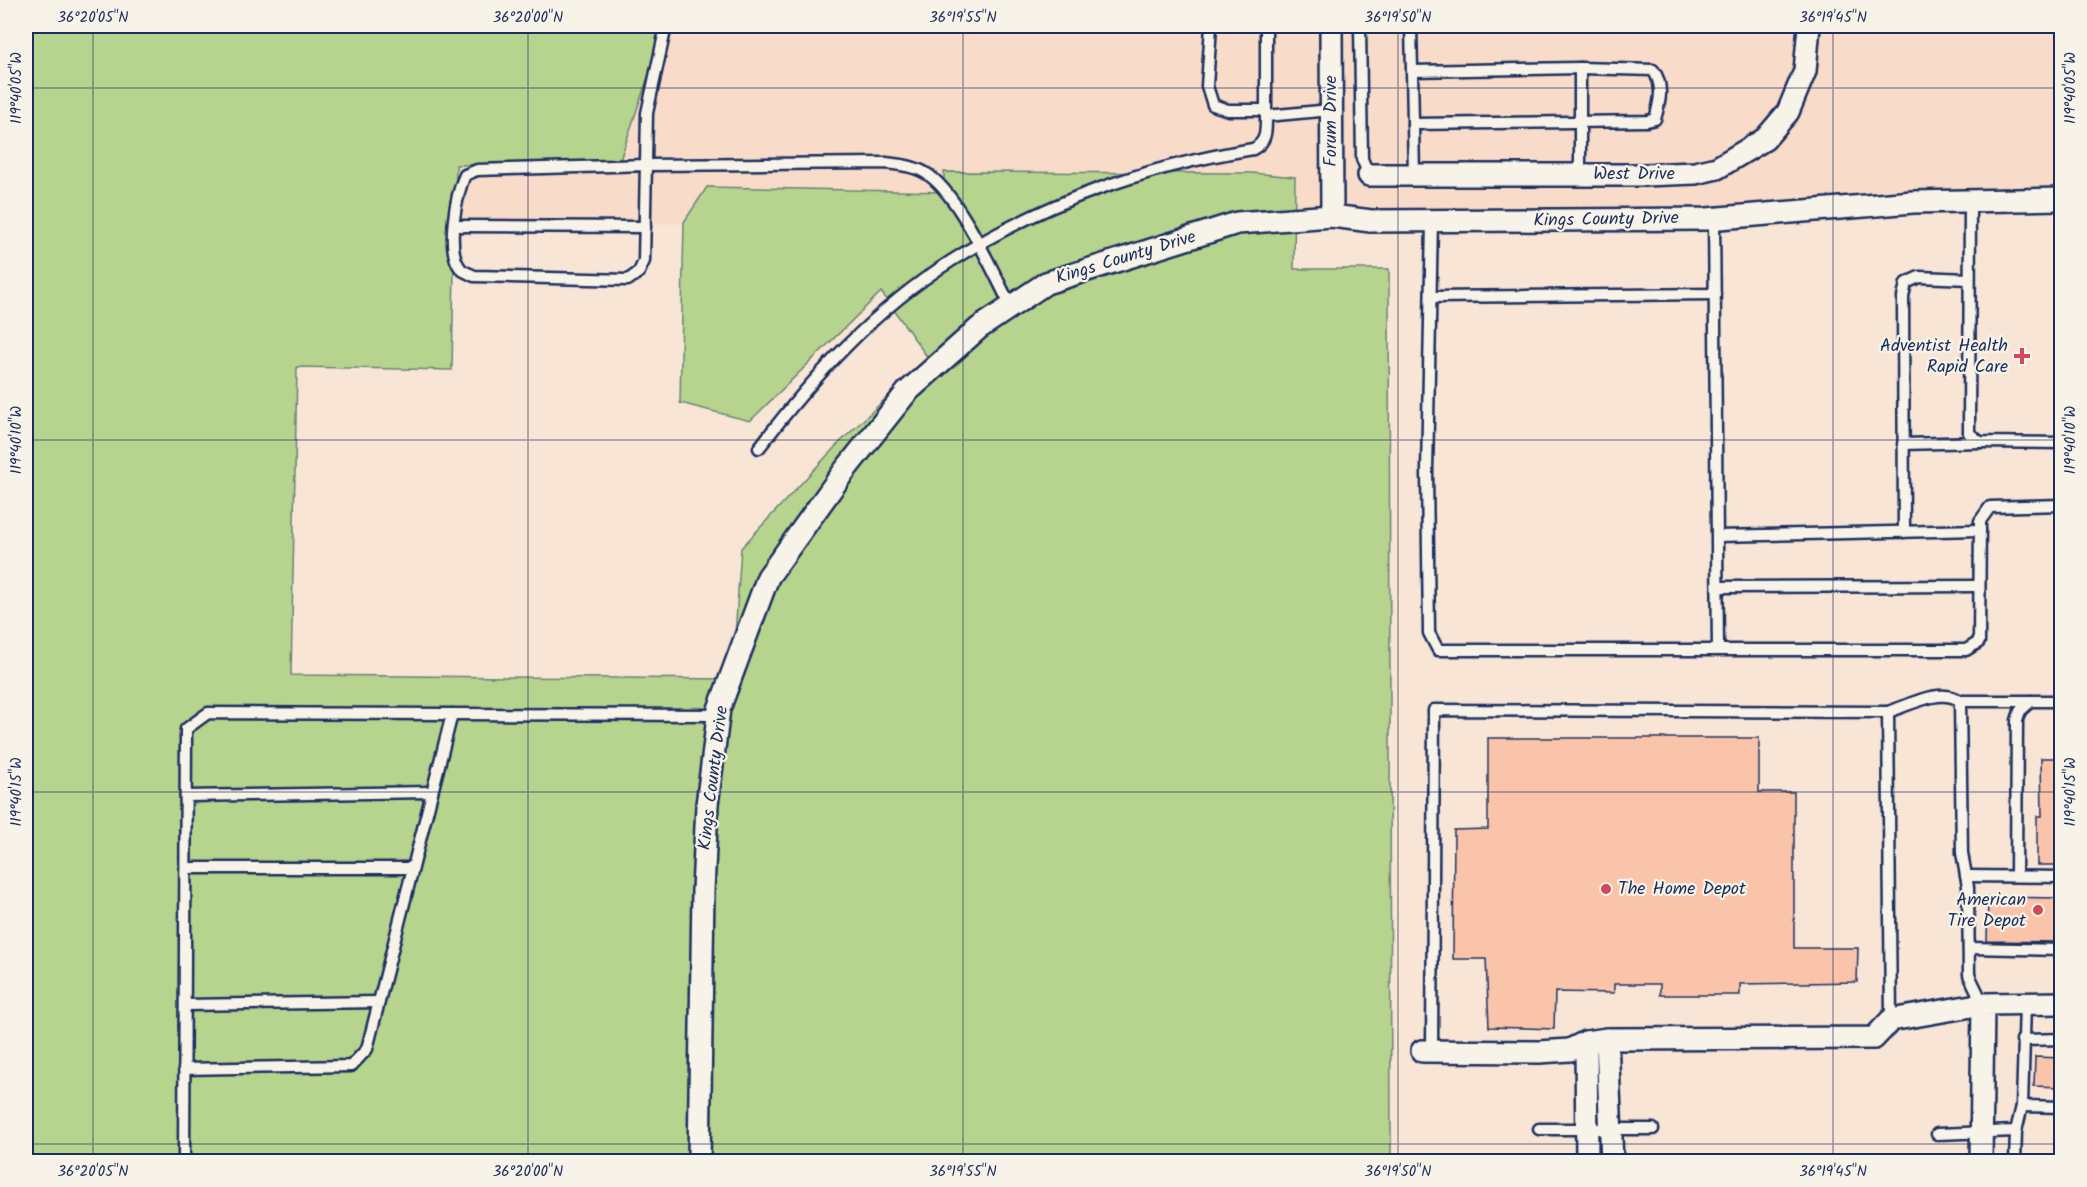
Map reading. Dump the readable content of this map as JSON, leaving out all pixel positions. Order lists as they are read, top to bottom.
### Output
{
  "streets": {
    "street": ["Forum Drive", "West Drive", "Kings County Drive"]
  },
  "crossings": [
    ["Forum Drive", "Kings County Drive"]
  ],
  "places": {
    "health": ["Adventist Health Rapid Care"],
    "other": ["The Home Depot", "American Tire Depot"]
  },
  "coordinates": [
    "36°20'05\"N",
    "36°20'00\"N",
    "36°19'55\"N",
    "36°19'50\"N",
    "36°19'45\"N",
    "119°40'05\"W",
    "119°40'10\"W",
    "119°40'15\"W"
  ]
}
